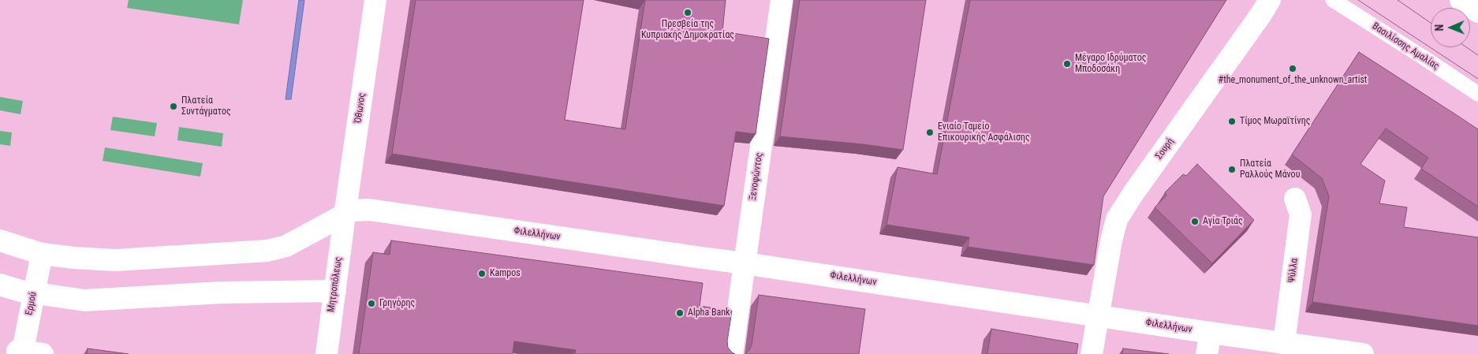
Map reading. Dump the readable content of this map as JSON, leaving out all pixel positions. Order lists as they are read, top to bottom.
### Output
{
  "streets": {
    "street": [
      "Όθωνος",
      "Σουρή",
      "Ξενοφώντος",
      "Φιλελλήνων",
      "Ψύλλα",
      "Μητροπόλεως",
      "Ερμού"
    ],
    "lane": ["Βασιλίσσης Αμαλίας"]
  },
  "crossings": [
    ["Όθωνος", "Φιλελλήνων"],
    ["Όθωνος", "Μητροπόλεως"],
    ["Σουρή", "Φιλελλήνων"],
    ["Ξενοφώντος", "Φιλελλήνων"],
    ["Φιλελλήνων", "Ψύλλα"],
    ["Φιλελλήνων", "Μητροπόλεως"]
  ],
  "places": [
    "Πρεσβεία της Κυπριακής Δημοκρατίας",
    "Μέγαρο Ιδρύματος Μποδοσάκη",
    "#the_monument_of_the_unknown_artist",
    "Πλατεία Συντάγματος",
    "Τίμος Μωραϊτίνης",
    "Ενιαίο Ταμείο Επικουρικής Ασφάλισης",
    "Πλατεία Ραλλούς Μάνου",
    "Αγία Τριάς",
    "Kampos",
    "Γρηγόρης",
    "Alpha Bank"
  ],
  "north": "left"
}
